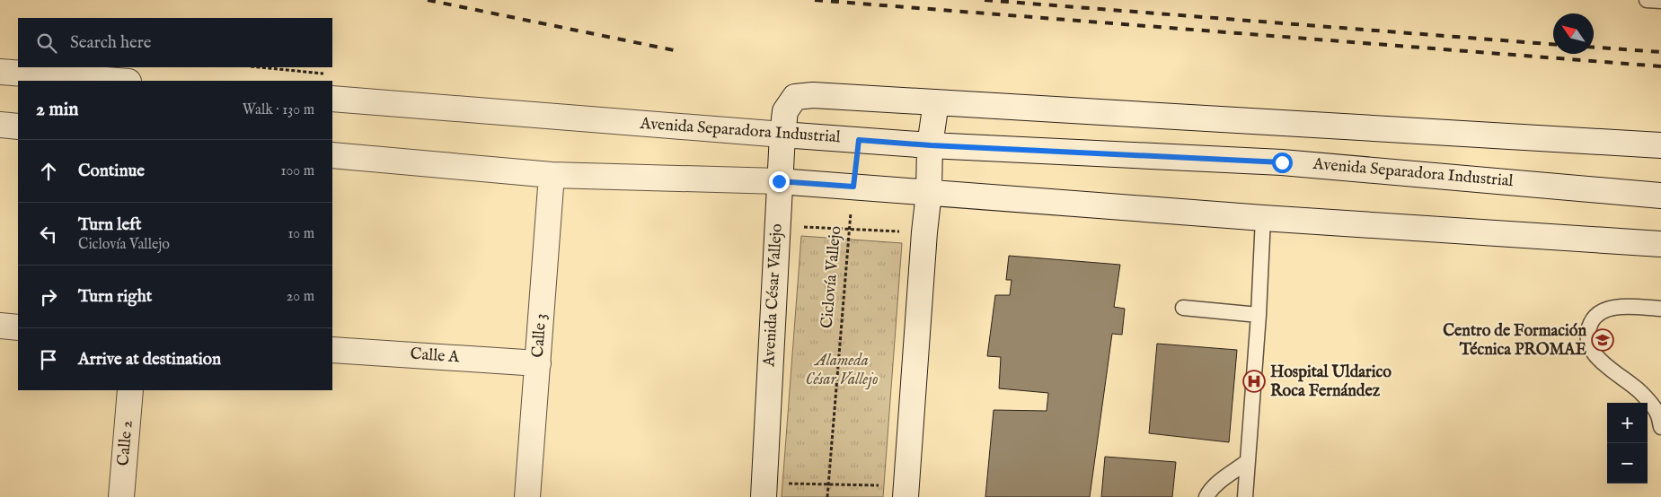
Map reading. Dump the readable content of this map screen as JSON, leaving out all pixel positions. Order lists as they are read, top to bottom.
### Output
{
  "streets": {
    "street": [
      "Avenida Separadora Industrial",
      "Avenida César Vallejo",
      "Calle 3",
      "Calle A",
      "Calle 2"
    ],
    "path": ["Ciclovía Vallejo"]
  },
  "crossings": [
    ["Avenida Separadora Industrial", "Avenida César Vallejo"],
    ["Calle 3", "Calle A"]
  ],
  "parks": ["Alameda César Vallejo"],
  "places": {
    "school or university": ["Centro de Formación Técnica PROMAE"],
    "hospital": ["Hospital Uldarico Roca Fernández"]
  },
  "north": "top left",
  "page": {
    "search": "Search here",
    "heading": ["2 min", "Walk · 130 m"],
    "list": [
      ["Continue", "100 m"],
      ["Turn left", "Ciclovía Vallejo", "10 m"],
      ["Turn right", "20 m"],
      "Arrive at destination"
    ],
    "map_buttons": ["+", "−"]
  }
}
